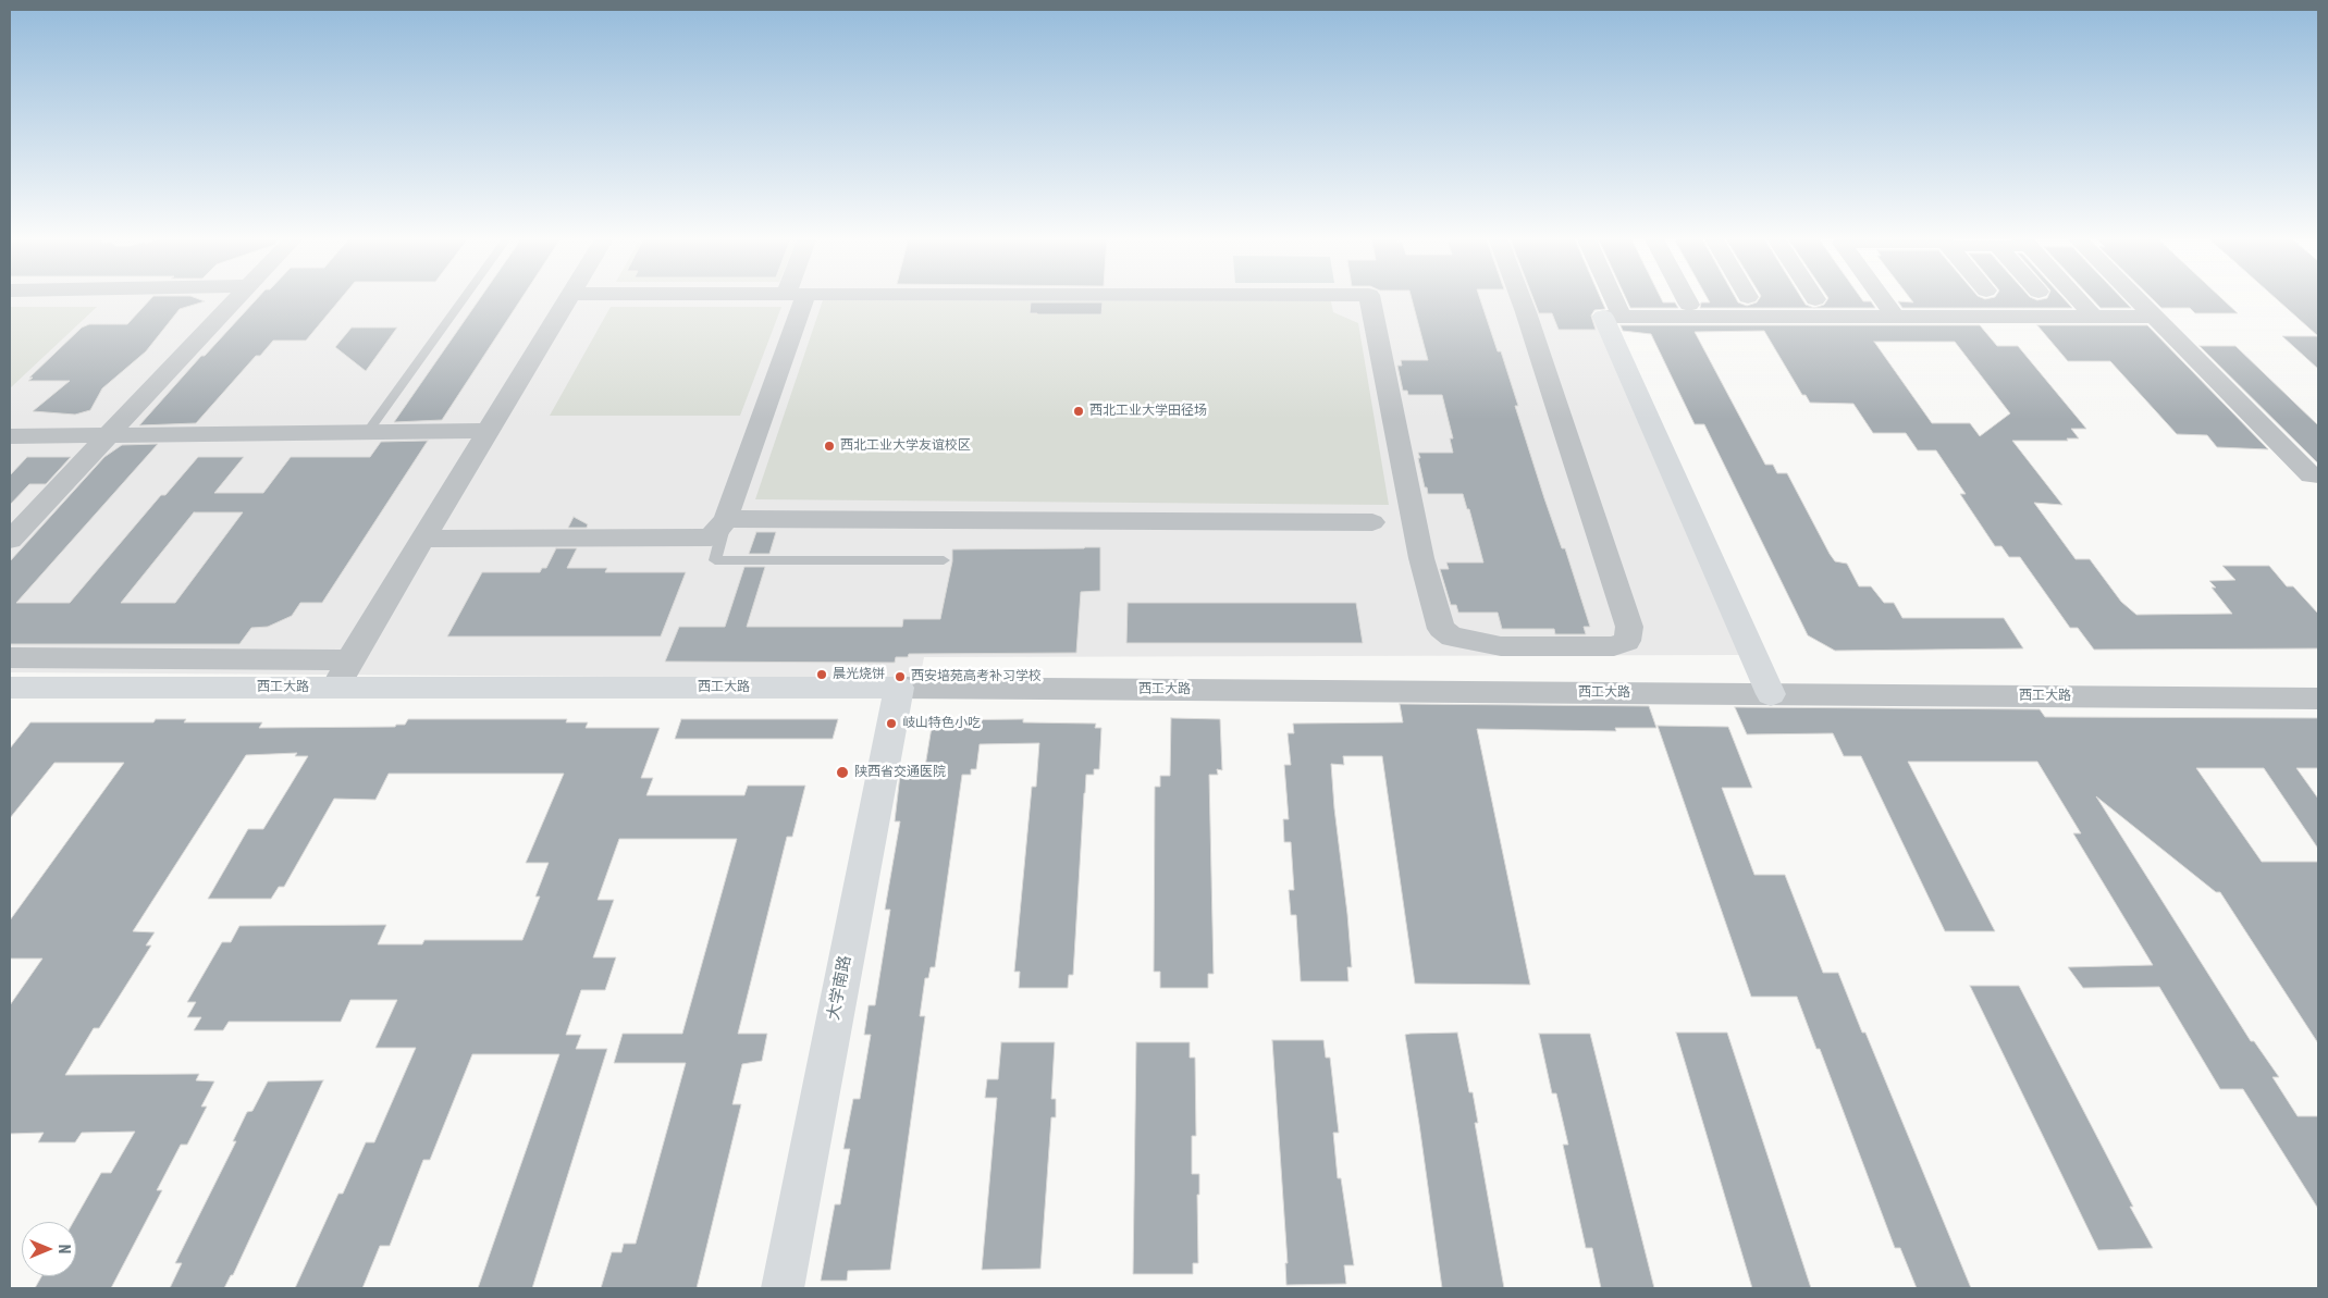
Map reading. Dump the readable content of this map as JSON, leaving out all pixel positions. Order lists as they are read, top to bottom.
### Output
{
  "streets": {
    "street": ["西工大路", "大学南路"]
  },
  "crossings": [
    ["西工大路", "大学南路"]
  ],
  "places": [
    "西北工业大学田径场",
    "西北工业大学友谊校区",
    "晨光烧饼",
    "西安培苑高考补习学校",
    "岐山特色小吃",
    "陕西省交通医院"
  ],
  "north": "right"
}
